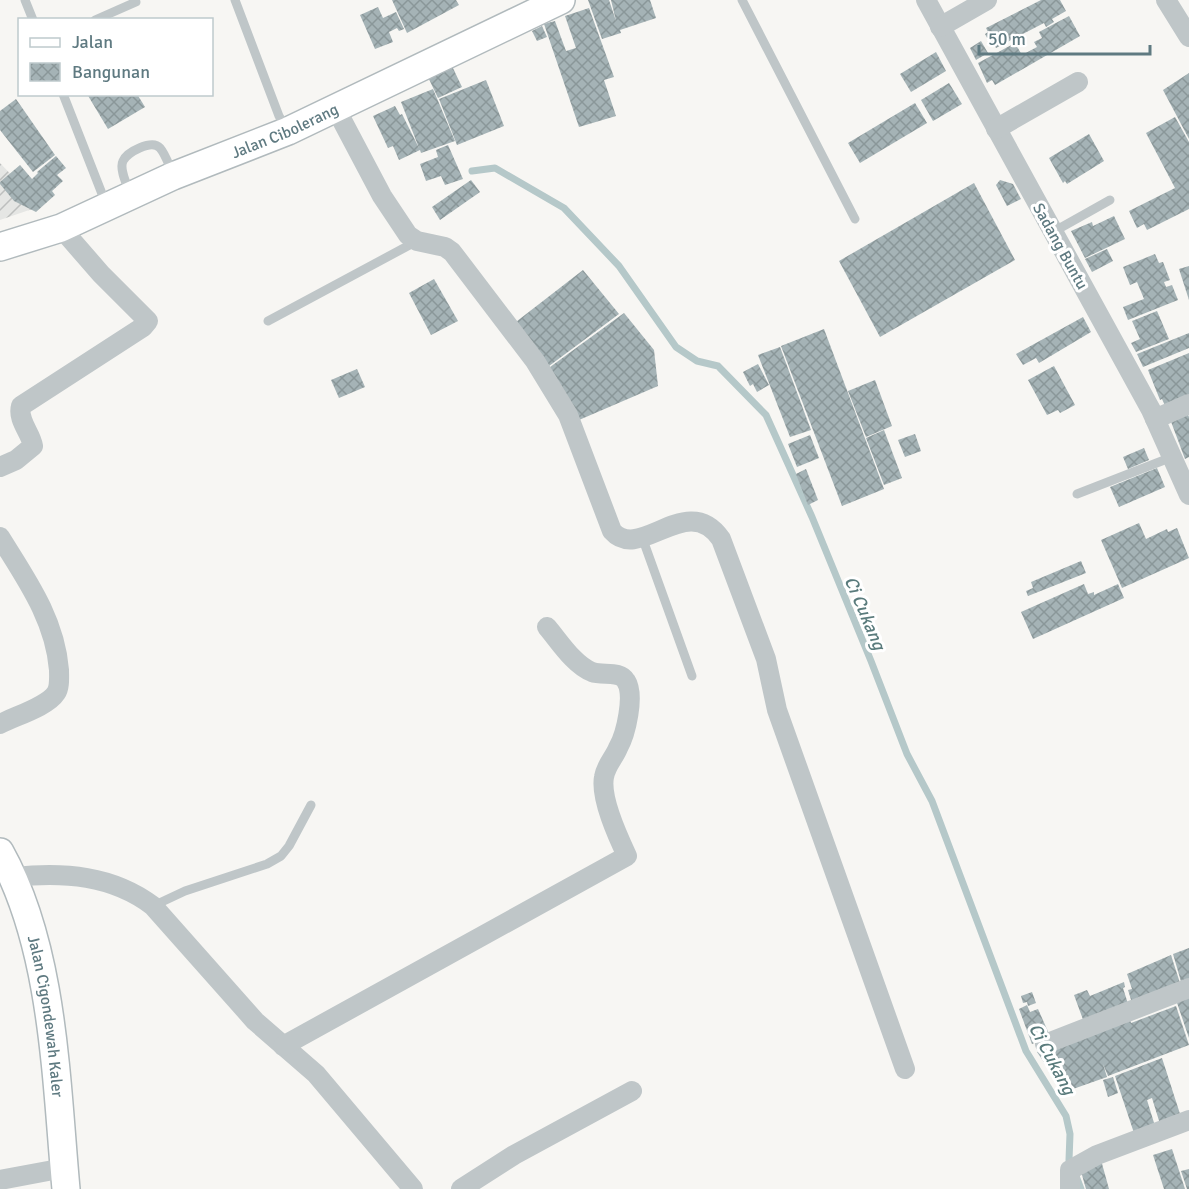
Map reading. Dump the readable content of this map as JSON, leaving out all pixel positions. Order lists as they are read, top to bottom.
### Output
{
  "streets": {
    "street": ["Jalan Cibolerang", "Sadang Buntu", "Jalan Cigondewah Kaler"]
  },
  "water": ["Ci Cukang"],
  "legend": ["Jalan", "Bangunan"],
  "scale_bar": "50 m"
}
